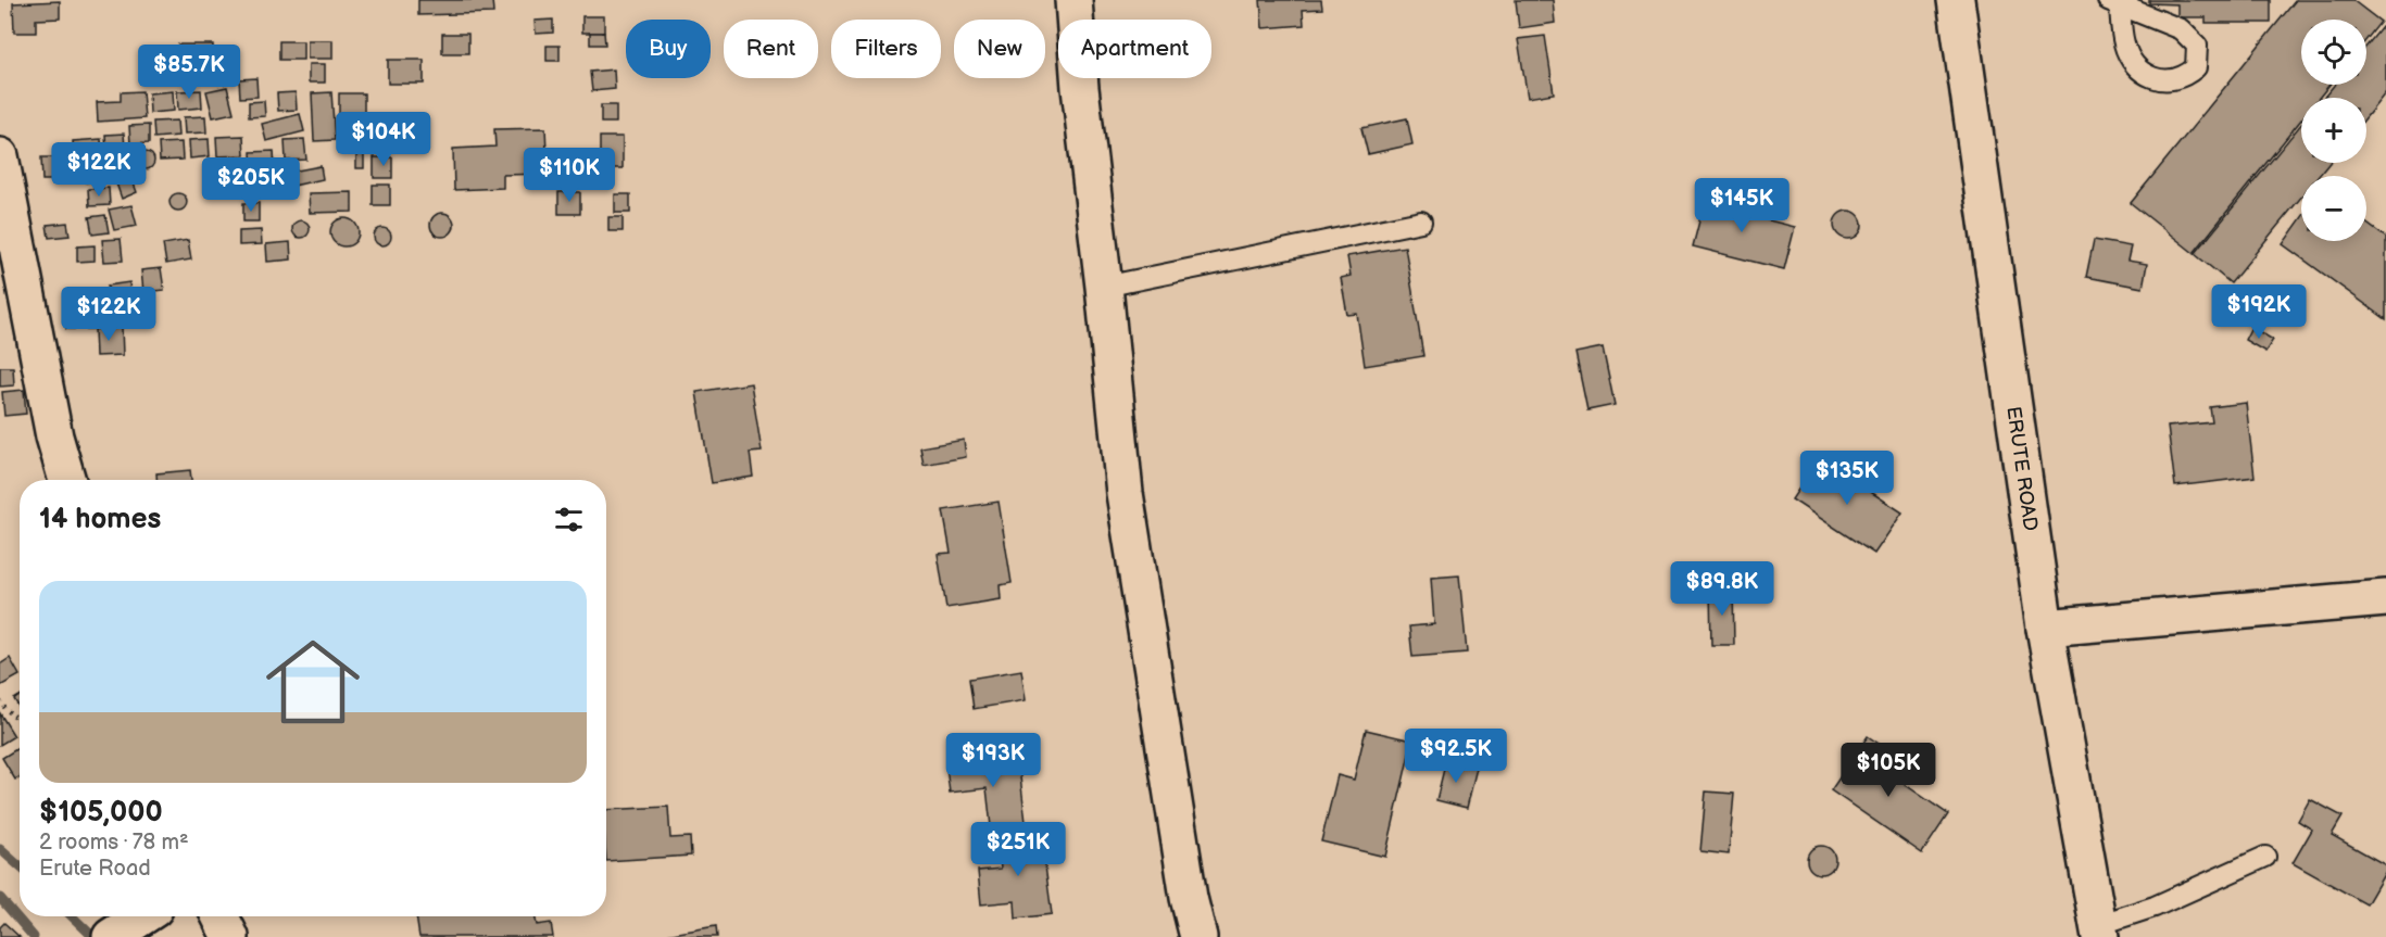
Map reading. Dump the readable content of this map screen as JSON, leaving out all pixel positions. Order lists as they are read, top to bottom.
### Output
{
  "streets": {
    "street": ["ERUTE ROAD"]
  },
  "page": {
    "map_buttons": ["+", "−"],
    "chip": [
      "Buy",
      "Rent",
      "Filters",
      "New",
      "Apartment"
    ],
    "price": [
      "$85.7K",
      "$104K",
      "$122K",
      "$110K",
      "$205K",
      "$145K",
      "$192K",
      "$122K",
      "$135K",
      "$89.8K",
      "$92.5K",
      "$193K",
      "$105K",
      "$251K"
    ],
    "heading": "14 homes",
    "list": [
      {
        "name": "$105,000",
        "note": "2 rooms · 78 m² · Erute Road"
      }
    ]
  }
}
